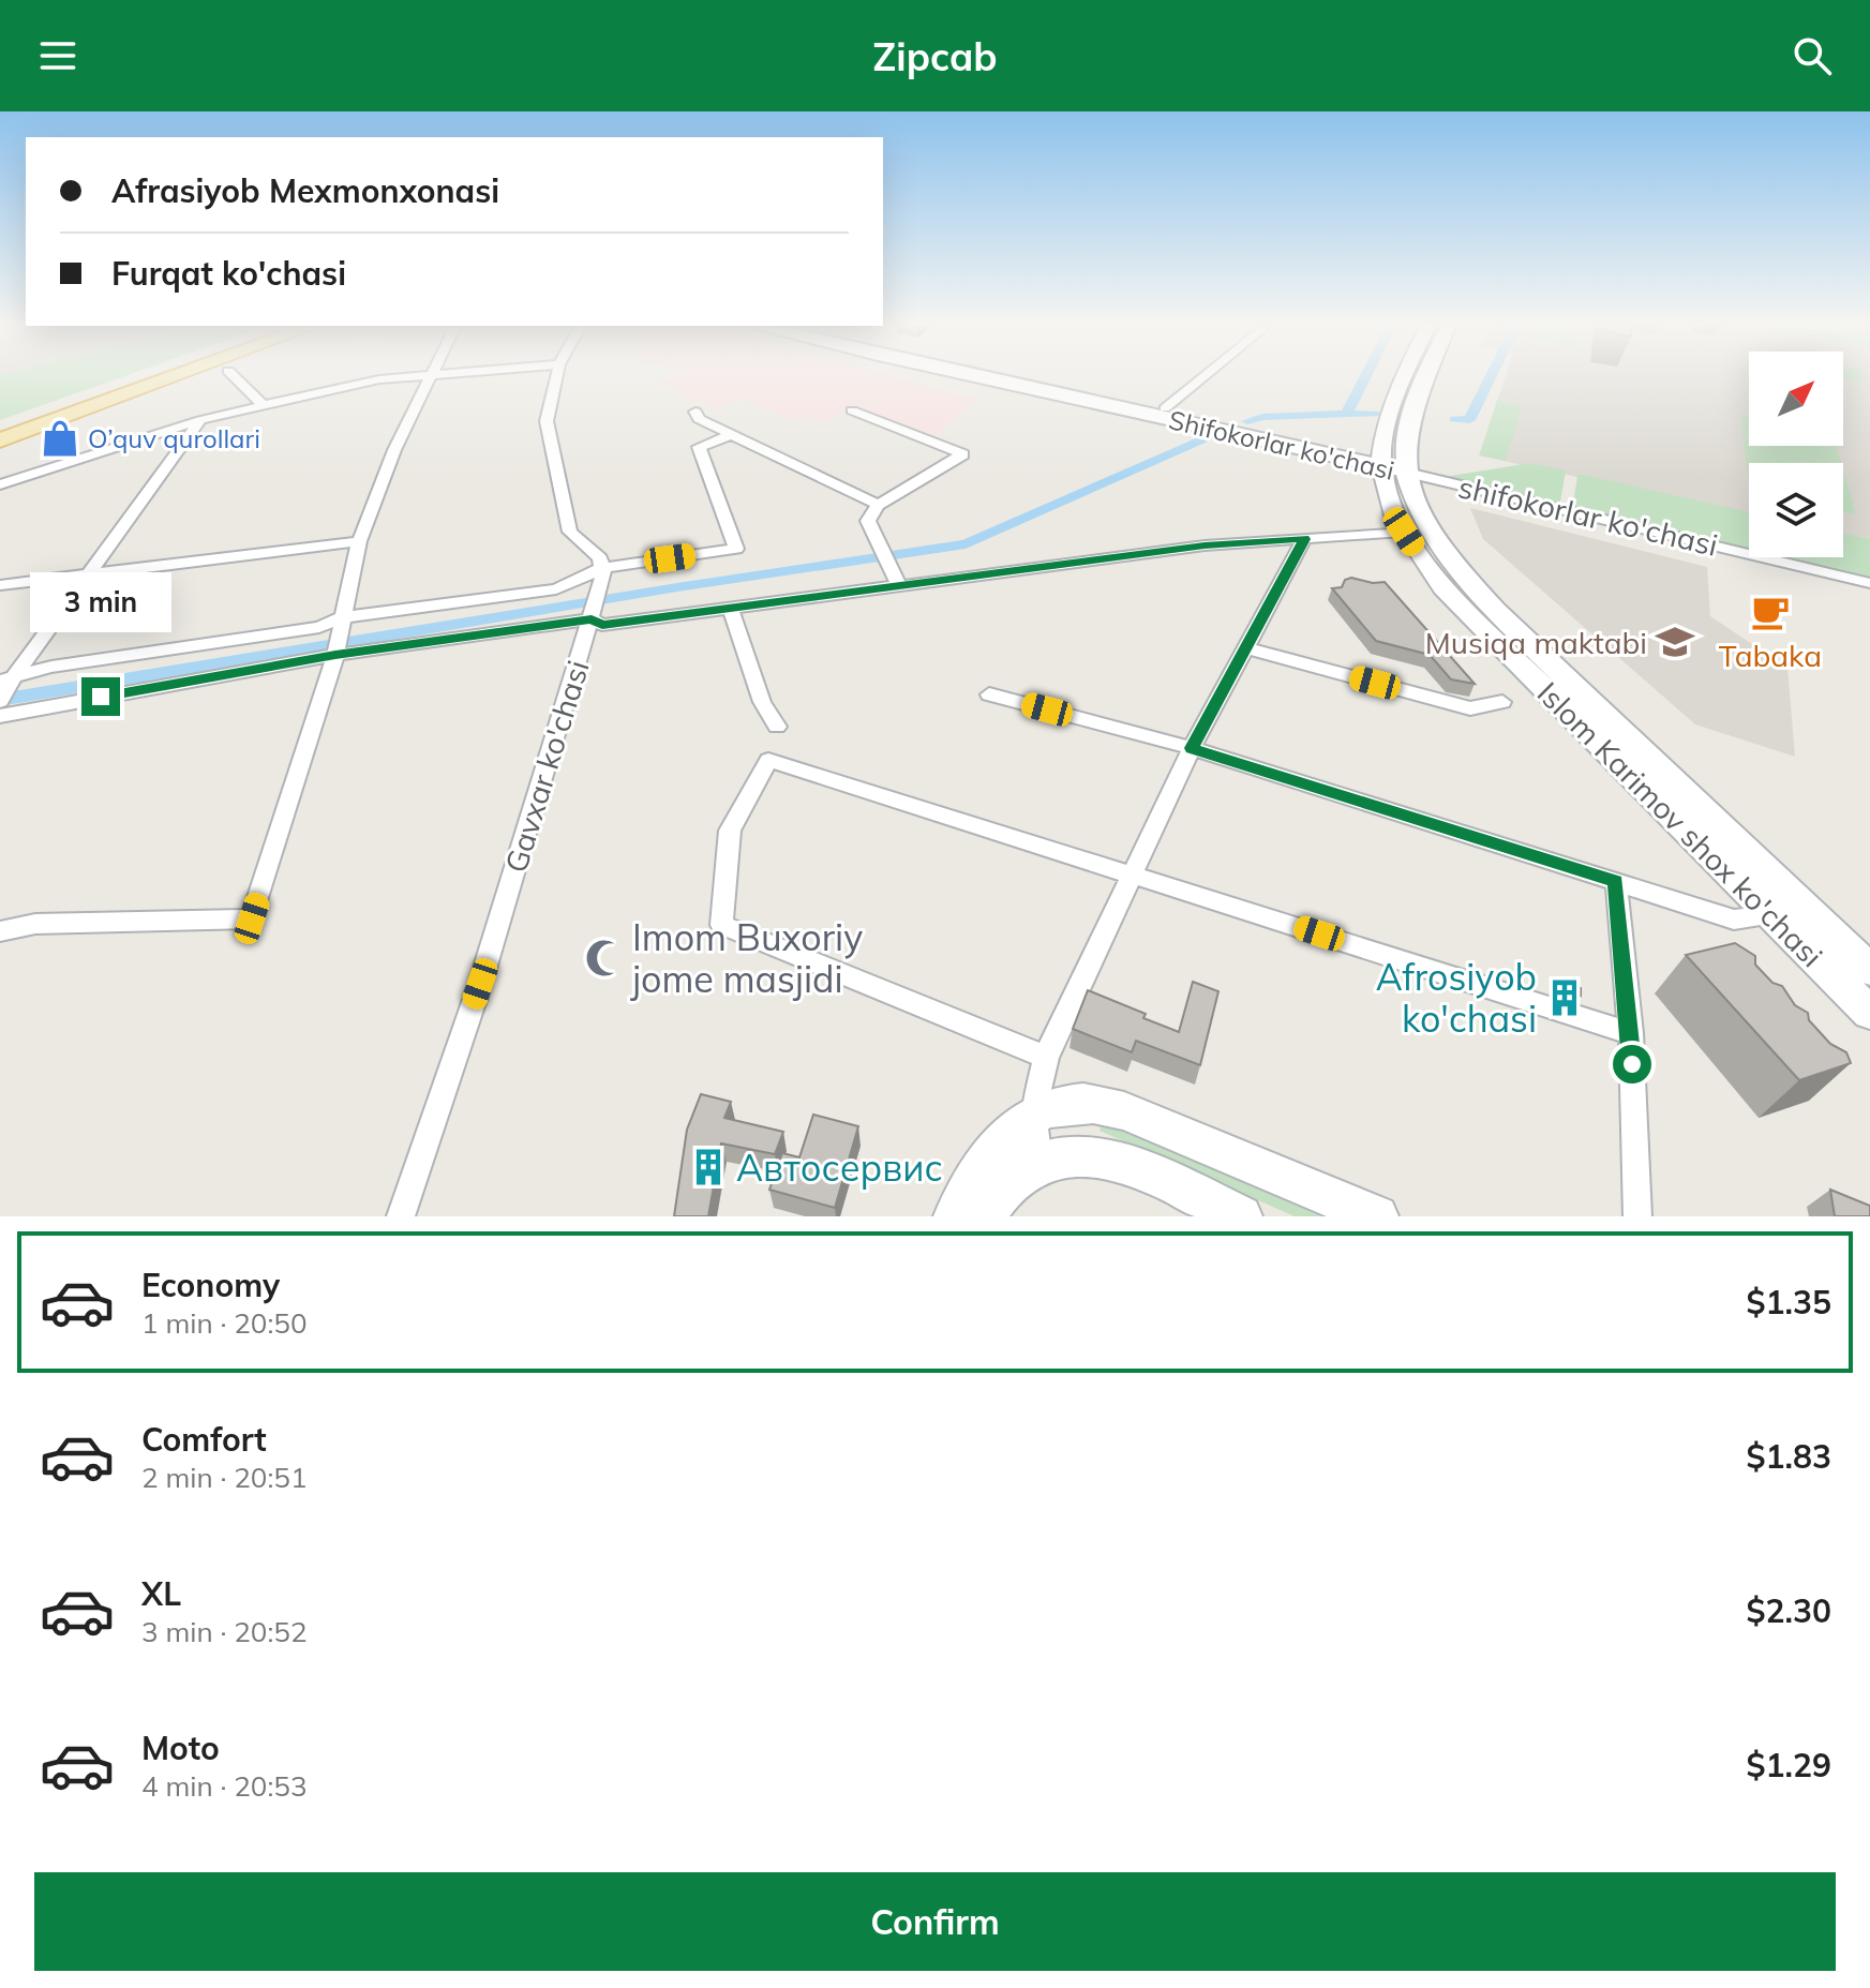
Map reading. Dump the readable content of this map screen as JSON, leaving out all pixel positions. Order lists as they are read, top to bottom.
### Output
{
  "streets": {
    "main road": ["Shifokorlar ko'chasi", "Islom Karimov shox ko'chasi"],
    "street": ["shifokorlar ko'chasi", "Gavxar ko'chasi"]
  },
  "crossings": [
    ["Shifokorlar ko'chasi", "shifokorlar ko'chasi"],
    ["Shifokorlar ko'chasi", "Islom Karimov shox ko'chasi"],
    ["shifokorlar ko'chasi", "Islom Karimov shox ko'chasi"]
  ],
  "places": {
    "shop": ["O’quv qurollari"],
    "cafe": ["Tabaka"],
    "school or university": ["Musiqa maktabi"],
    "mosque": ["Imom Buxoriy jome masjidi"],
    "building": ["Afrosiyob ko'chasi", "Автосервис"]
  },
  "north": "top right",
  "page": {
    "header": "Zipcab",
    "banner": ["Afrasiyob Mexmonxonasi", "Furqat ko'chasi"],
    "bubble": "3 min",
    "list": [
      {
        "name": "Economy",
        "note": "1 min · 20:50",
        "value": "$1.35"
      },
      {
        "name": "Comfort",
        "note": "2 min · 20:51",
        "value": "$1.83"
      },
      {
        "name": "XL",
        "note": "3 min · 20:52",
        "value": "$2.30"
      },
      {
        "name": "Moto",
        "note": "4 min · 20:53",
        "value": "$1.29"
      }
    ],
    "buttons": "Confirm"
  }
}
